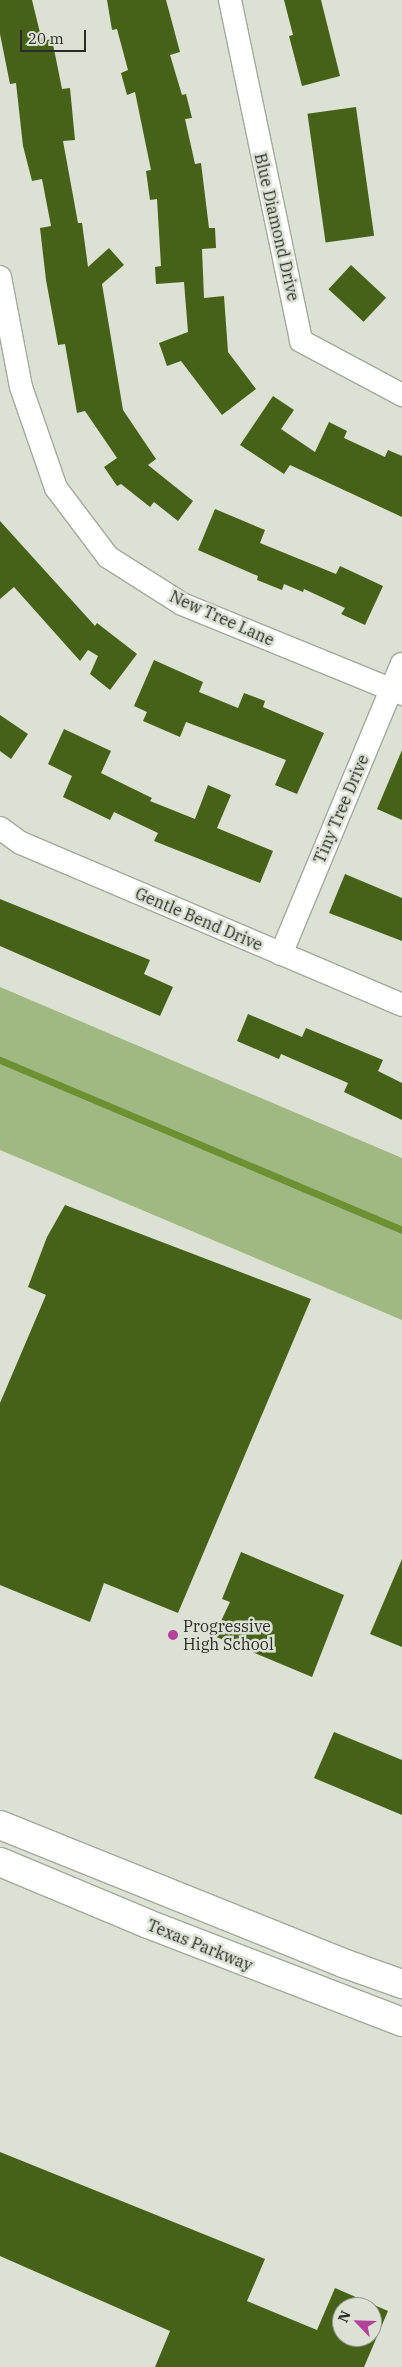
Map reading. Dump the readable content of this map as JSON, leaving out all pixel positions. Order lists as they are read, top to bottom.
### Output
{
  "streets": {
    "main road": ["Texas Parkway"],
    "street": [
      "Blue Diamond Drive",
      "New Tree Lane",
      "Tiny Tree Drive",
      "Gentle Bend Drive"
    ]
  },
  "crossings": [
    ["New Tree Lane", "Tiny Tree Drive"],
    ["Tiny Tree Drive", "Gentle Bend Drive"]
  ],
  "places": ["Progressive High School"],
  "scale_bar": "20 m",
  "north": "top left"
}
